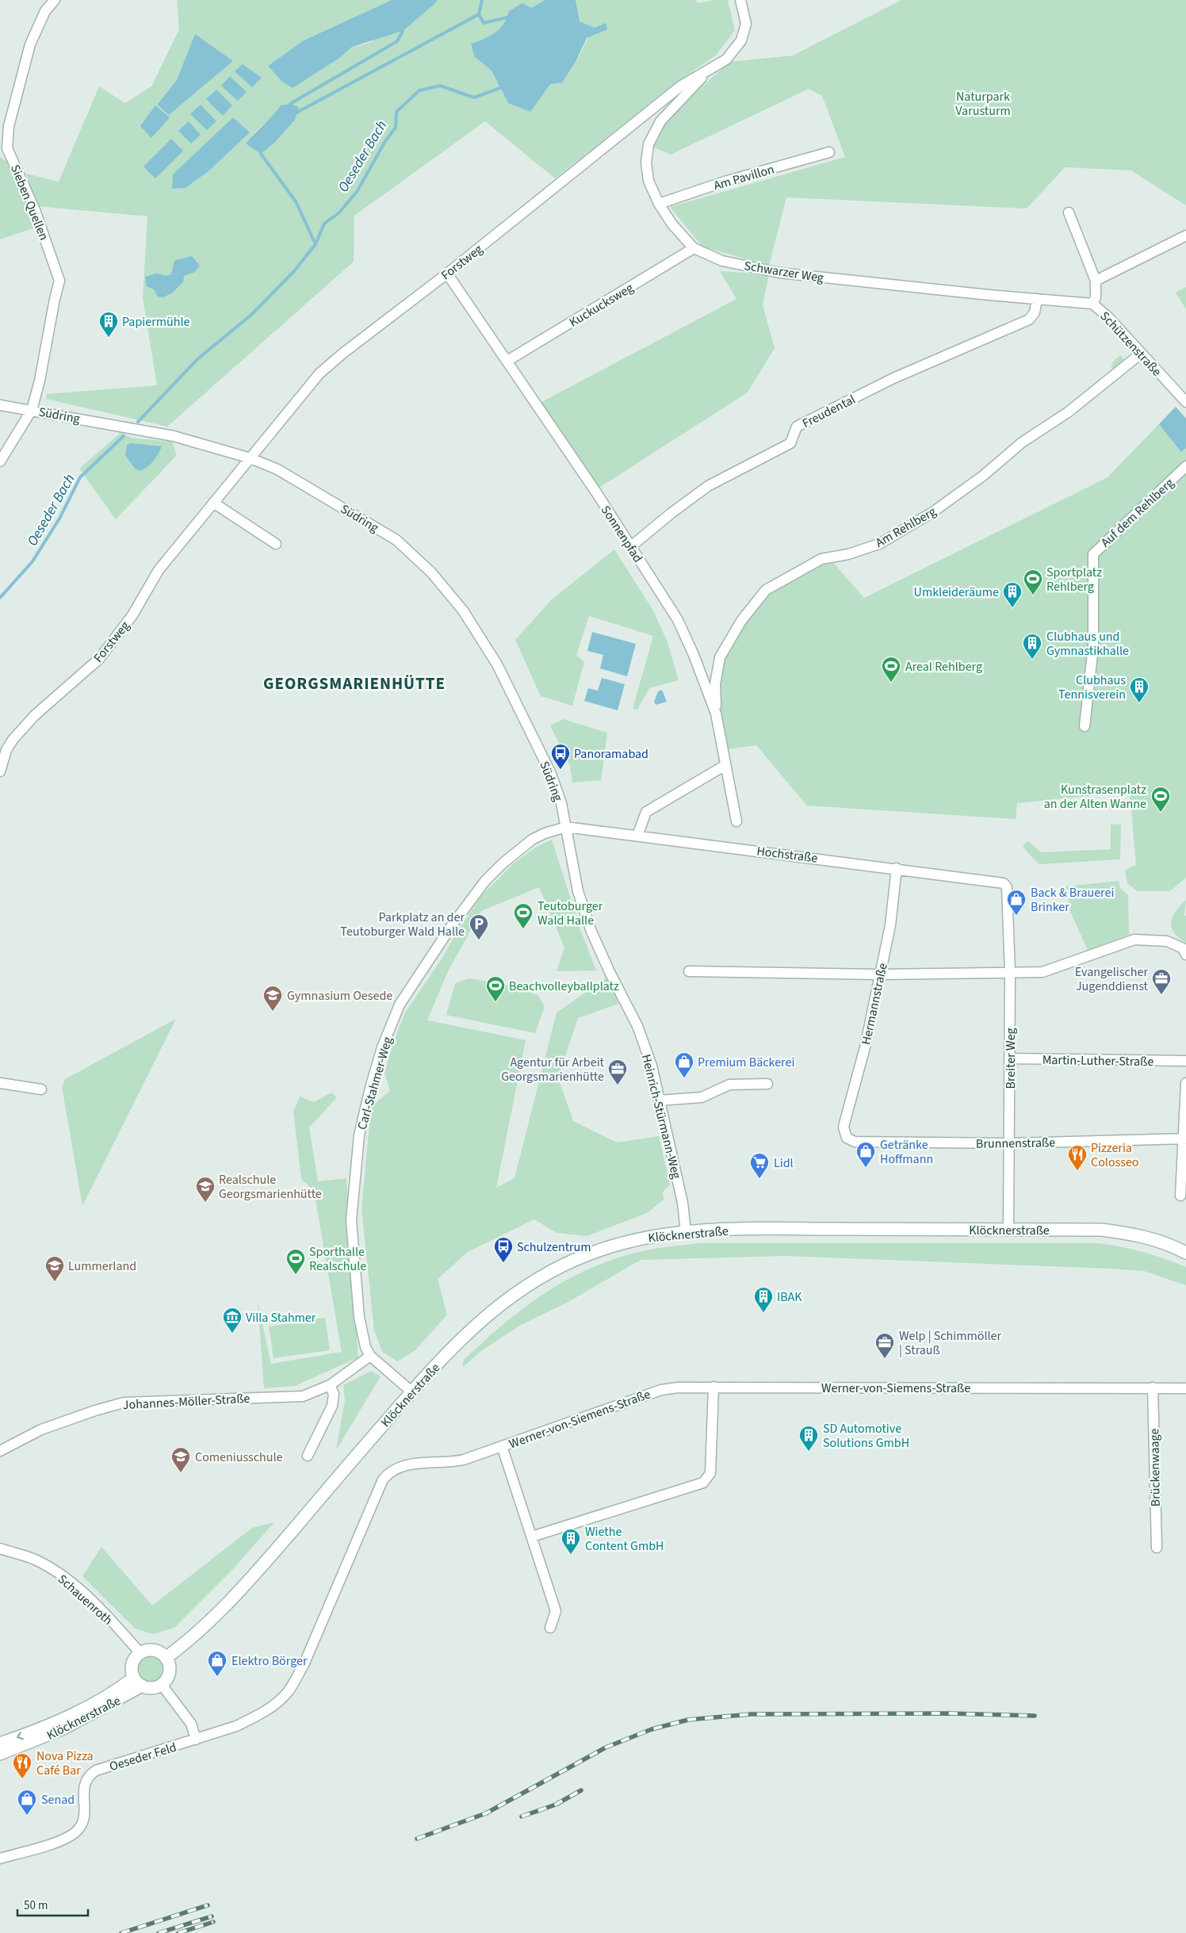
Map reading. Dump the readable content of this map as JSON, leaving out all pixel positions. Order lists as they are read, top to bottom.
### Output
{
  "streets": {
    "main road": ["Klöcknerstraße"],
    "street": [
      "Am Pavillon",
      "Sieben Quellen",
      "Forstweg",
      "Schwarzer Weg",
      "Kuckucksweg",
      "Schützenstraße",
      "Freudental",
      "Südring",
      "Auf dem Rehlberg",
      "Am Rehlberg",
      "Sonnenpfad",
      "Hochstraße",
      "Hermannstraße",
      "Breiter Weg",
      "Martin-Luther-Straße",
      "Carl-Stahmer-Weg",
      "Heinrich-Stürmann-Weg",
      "Brunnenstraße",
      "Werner-von-Siemens-Straße",
      "Johannes-Möller-Straße",
      "Brückenwaage",
      "Schauenroth",
      "Oeseder Feld"
    ]
  },
  "crossings": [
    ["Am Pavillon", "Schwarzer Weg"],
    ["Sieben Quellen", "Südring"],
    ["Forstweg", "Schwarzer Weg"],
    ["Forstweg", "Südring"],
    ["Forstweg", "Sonnenpfad"],
    ["Schwarzer Weg", "Kuckucksweg"],
    ["Schwarzer Weg", "Schützenstraße"],
    ["Schwarzer Weg", "Freudental"],
    ["Kuckucksweg", "Sonnenpfad"],
    ["Schützenstraße", "Am Rehlberg"],
    ["Freudental", "Sonnenpfad"],
    ["Südring", "Hochstraße"],
    ["Südring", "Carl-Stahmer-Weg"],
    ["Südring", "Heinrich-Stürmann-Weg"],
    ["Am Rehlberg", "Sonnenpfad"],
    ["Hochstraße", "Hermannstraße"],
    ["Hochstraße", "Breiter Weg"],
    ["Hochstraße", "Carl-Stahmer-Weg"],
    ["Hochstraße", "Heinrich-Stürmann-Weg"],
    ["Hermannstraße", "Brunnenstraße"],
    ["Breiter Weg", "Martin-Luther-Straße"],
    ["Breiter Weg", "Brunnenstraße"],
    ["Breiter Weg", "Klöcknerstraße"],
    ["Carl-Stahmer-Weg", "Heinrich-Stürmann-Weg"],
    ["Carl-Stahmer-Weg", "Johannes-Möller-Straße"],
    ["Heinrich-Stürmann-Weg", "Klöcknerstraße"],
    ["Klöcknerstraße", "Schauenroth"],
    ["Werner-von-Siemens-Straße", "Brückenwaage"],
    ["Werner-von-Siemens-Straße", "Oeseder Feld"]
  ],
  "districts": ["GEORGSMARIENHÜTTE"],
  "water": ["Oeseder Bach"],
  "parks": ["Naturpark Varusturm"],
  "places": {
    "building": [
      "Papiermühle",
      "Umkleideräume",
      "Clubhaus und Gymnastikhalle",
      "Clubhaus Tennisverein",
      "IBAK",
      "SD Automotive Solutions GmbH",
      "Wiethe Content GmbH"
    ],
    "sports": [
      "Sportplatz Rehlberg",
      "Areal Rehlberg",
      "Kunstrasenplatz an der Alten Wanne",
      "Teutoburger Wald Halle",
      "Beachvolleyballplatz",
      "Sporthalle Realschule"
    ],
    "bus stop": ["Panoramabad", "Schulzentrum"],
    "shop": [
      "Back & Brauerei Brinker",
      "Premium Bäckerei",
      "Getränke Hoffmann",
      "Elektro Börger",
      "Senad"
    ],
    "parking": ["Parkplatz an der Teutoburger Wald Halle"],
    "office": ["Evangelischer Jugenddienst", "Agentur für Arbeit Georgsmarienhütte", "Welp | Schimmöller | Strauß"],
    "school or university": [
      "Gymnasium Oesede",
      "Realschule Georgsmarienhütte",
      "Lummerland",
      "Comeniusschule"
    ],
    "restaurant": ["Pizzeria Colosseo", "Nova Pizza Café Bar"],
    "supermarket": ["Lidl"],
    "museum": ["Villa Stahmer"]
  },
  "scale_bar": "50 m"
}
